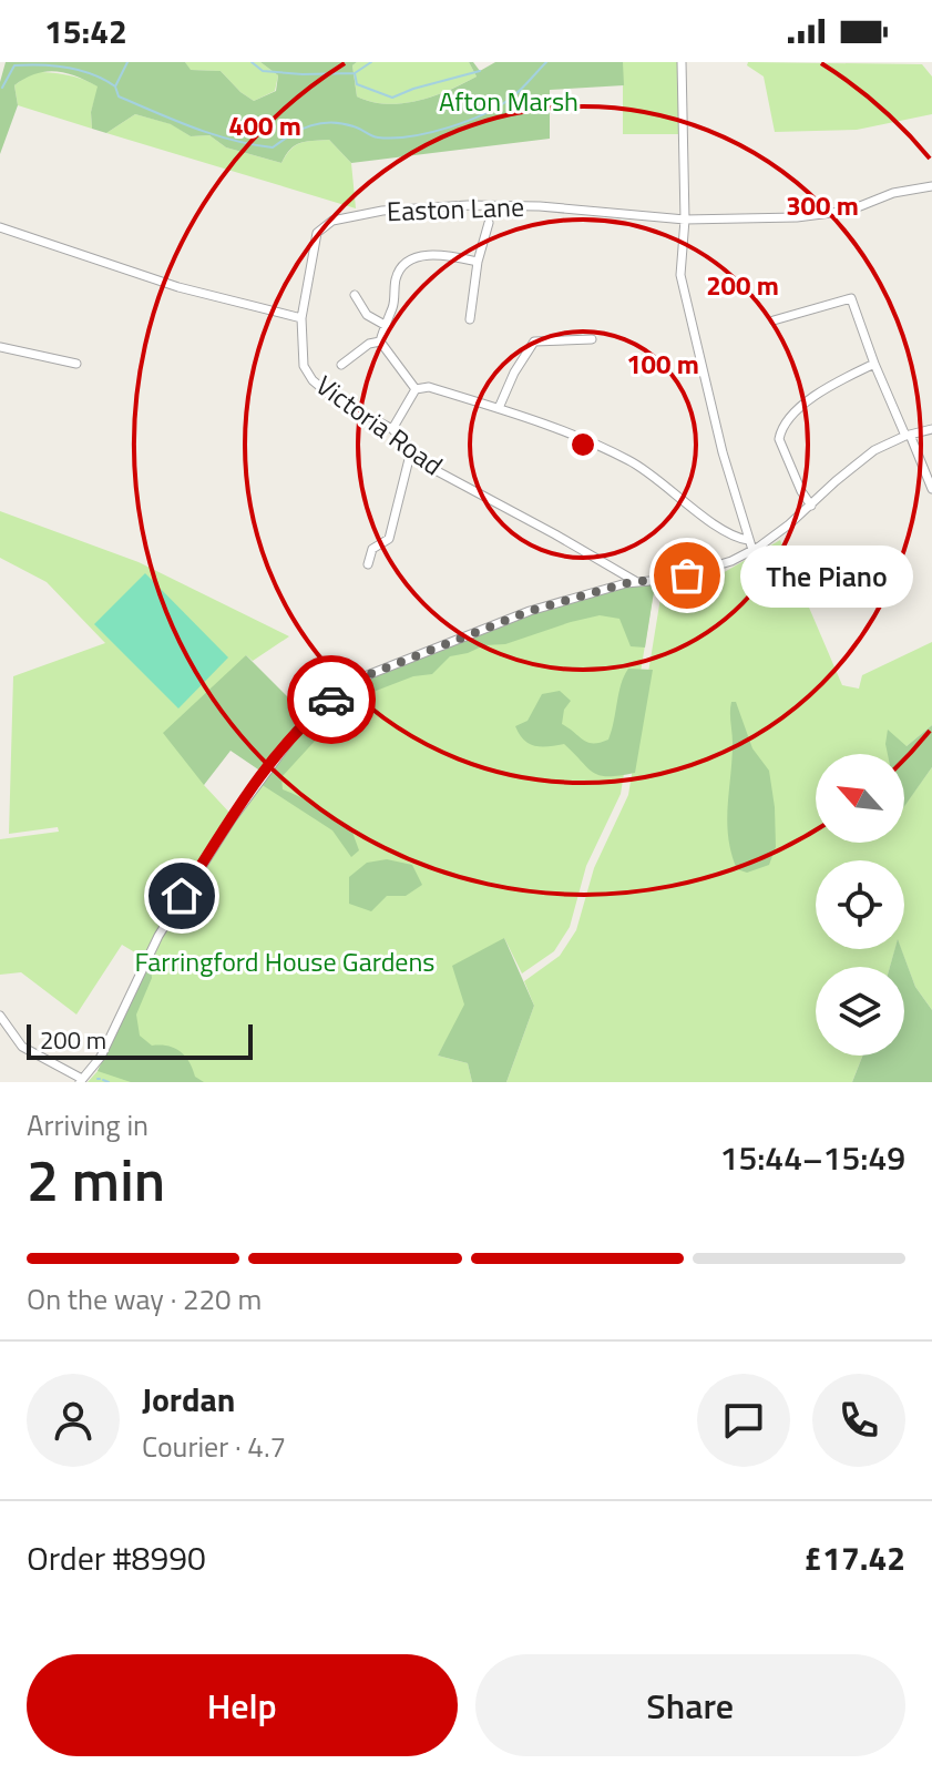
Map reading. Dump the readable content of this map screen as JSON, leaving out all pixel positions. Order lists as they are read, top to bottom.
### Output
{
  "streets": {
    "street": ["Easton Lane", "Victoria Road"]
  },
  "crossings": [
    ["Easton Lane", "Victoria Road"]
  ],
  "parks": ["Afton Marsh", "Farringford House Gardens"],
  "places": ["The Piano"],
  "scale_bar": "200 m",
  "north": "top left",
  "page": {
    "status": "15:42",
    "bubble": "The Piano",
    "scale": "200 m",
    "heading": ["2 min", "Arriving in", "15:44–15:49"],
    "panel": [
      "Jordan",
      "Courier · 4.7",
      "Order #8990",
      "£17.42"
    ],
    "bar": "On the way · 220 m",
    "buttons": ["Help", "Share"]
  },
  "rings": [
    "400 m",
    "300 m",
    "200 m",
    "100 m"
  ]
}
